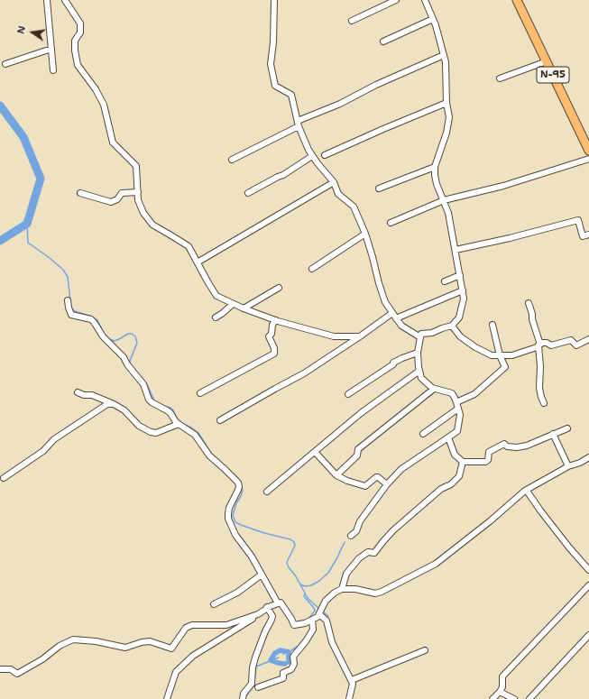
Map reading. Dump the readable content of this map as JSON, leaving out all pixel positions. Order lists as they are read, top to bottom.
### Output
{
  "streets": {
    "highway": ["N-95"]
  },
  "north": "left"
}
